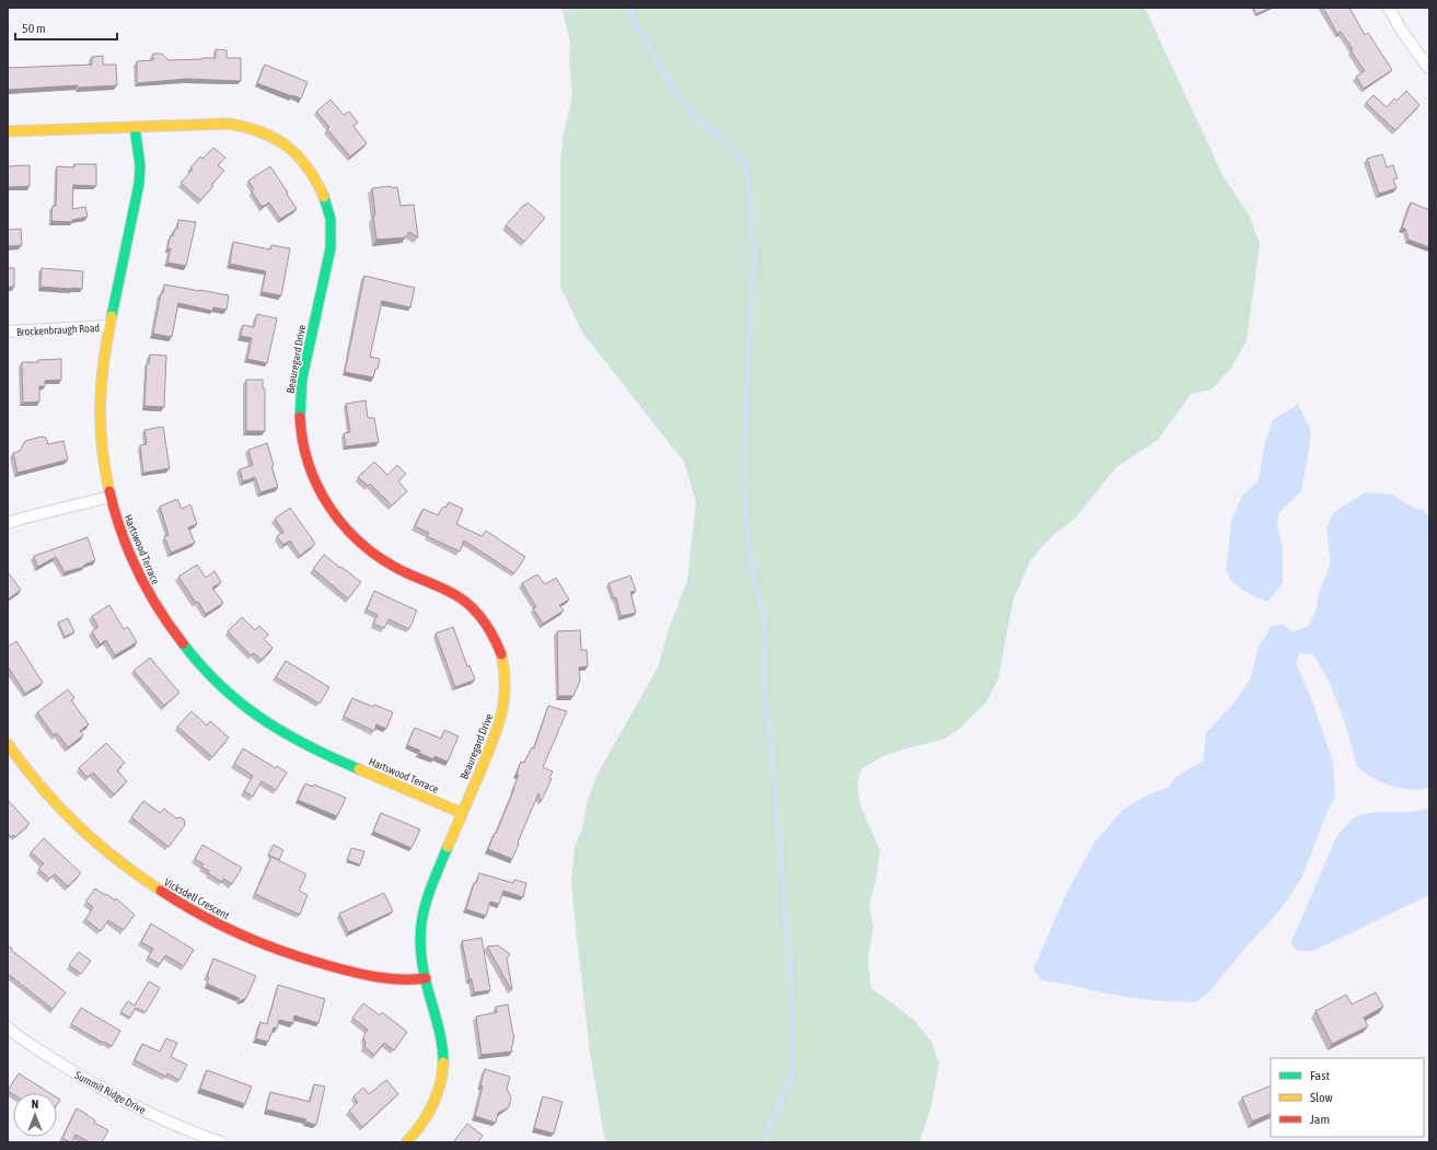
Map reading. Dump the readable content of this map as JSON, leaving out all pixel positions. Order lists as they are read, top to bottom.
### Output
{
  "streets": {
    "street": [
      "Brockenbraugh Road",
      "Beauregard Drive",
      "Hartswood Terrace",
      "Vicksdell Crescent",
      "Summit Ridge Drive"
    ]
  },
  "crossings": [
    ["Brockenbraugh Road", "Hartswood Terrace"],
    ["Beauregard Drive", "Hartswood Terrace"],
    ["Beauregard Drive", "Vicksdell Crescent"]
  ],
  "legend": ["Fast", "Slow", "Jam"],
  "scale_bar": "50 m",
  "north": "top"
}
